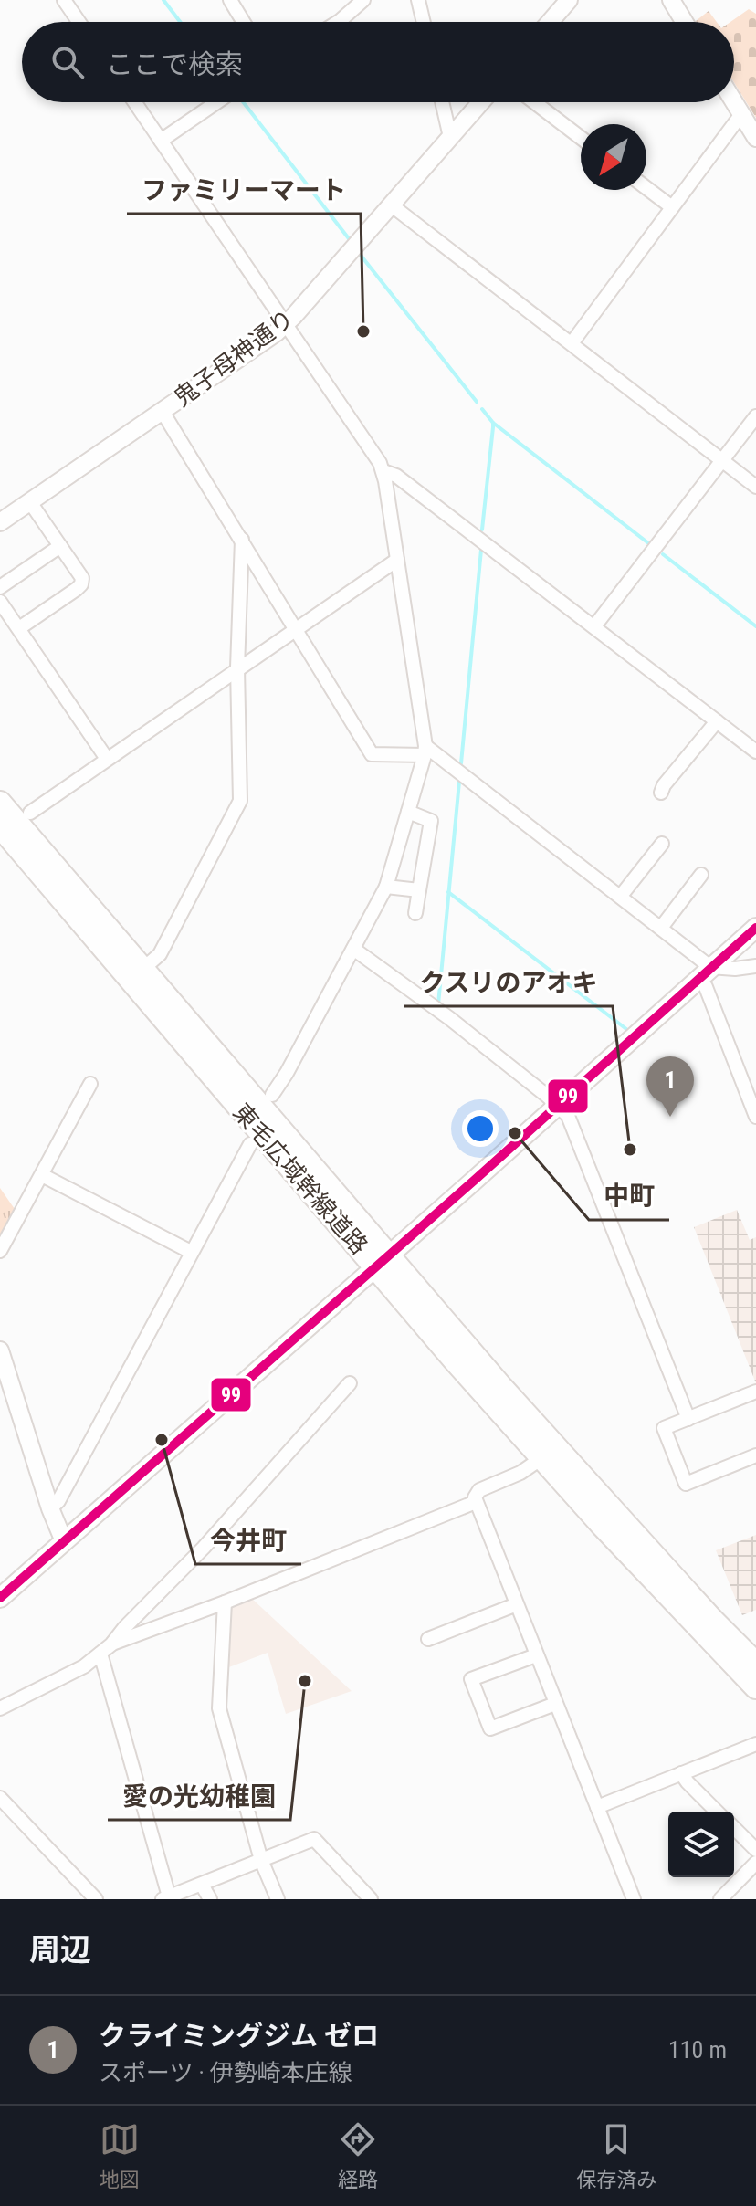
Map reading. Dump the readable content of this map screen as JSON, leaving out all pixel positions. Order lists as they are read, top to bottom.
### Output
{
  "streets": {
    "highway": ["東毛広域幹線道路"],
    "street": ["鬼子母神通り"]
  },
  "places": [
    "ファミリーマート",
    "中町",
    "クスリのアオキ",
    "今井町",
    "愛の光幼稚園"
  ],
  "lines": ["transit line 99"],
  "north": "bottom left",
  "page": {
    "search": "ここで検索",
    "pins": "1",
    "heading": "周辺",
    "list": [
      {
        "mark": "1",
        "name": "クライミングジム ゼロ",
        "note": "スポーツ · 伊勢崎本庄線",
        "value": "110 m"
      }
    ],
    "nav": ["地図", "経路", "保存済み"]
  }
}
